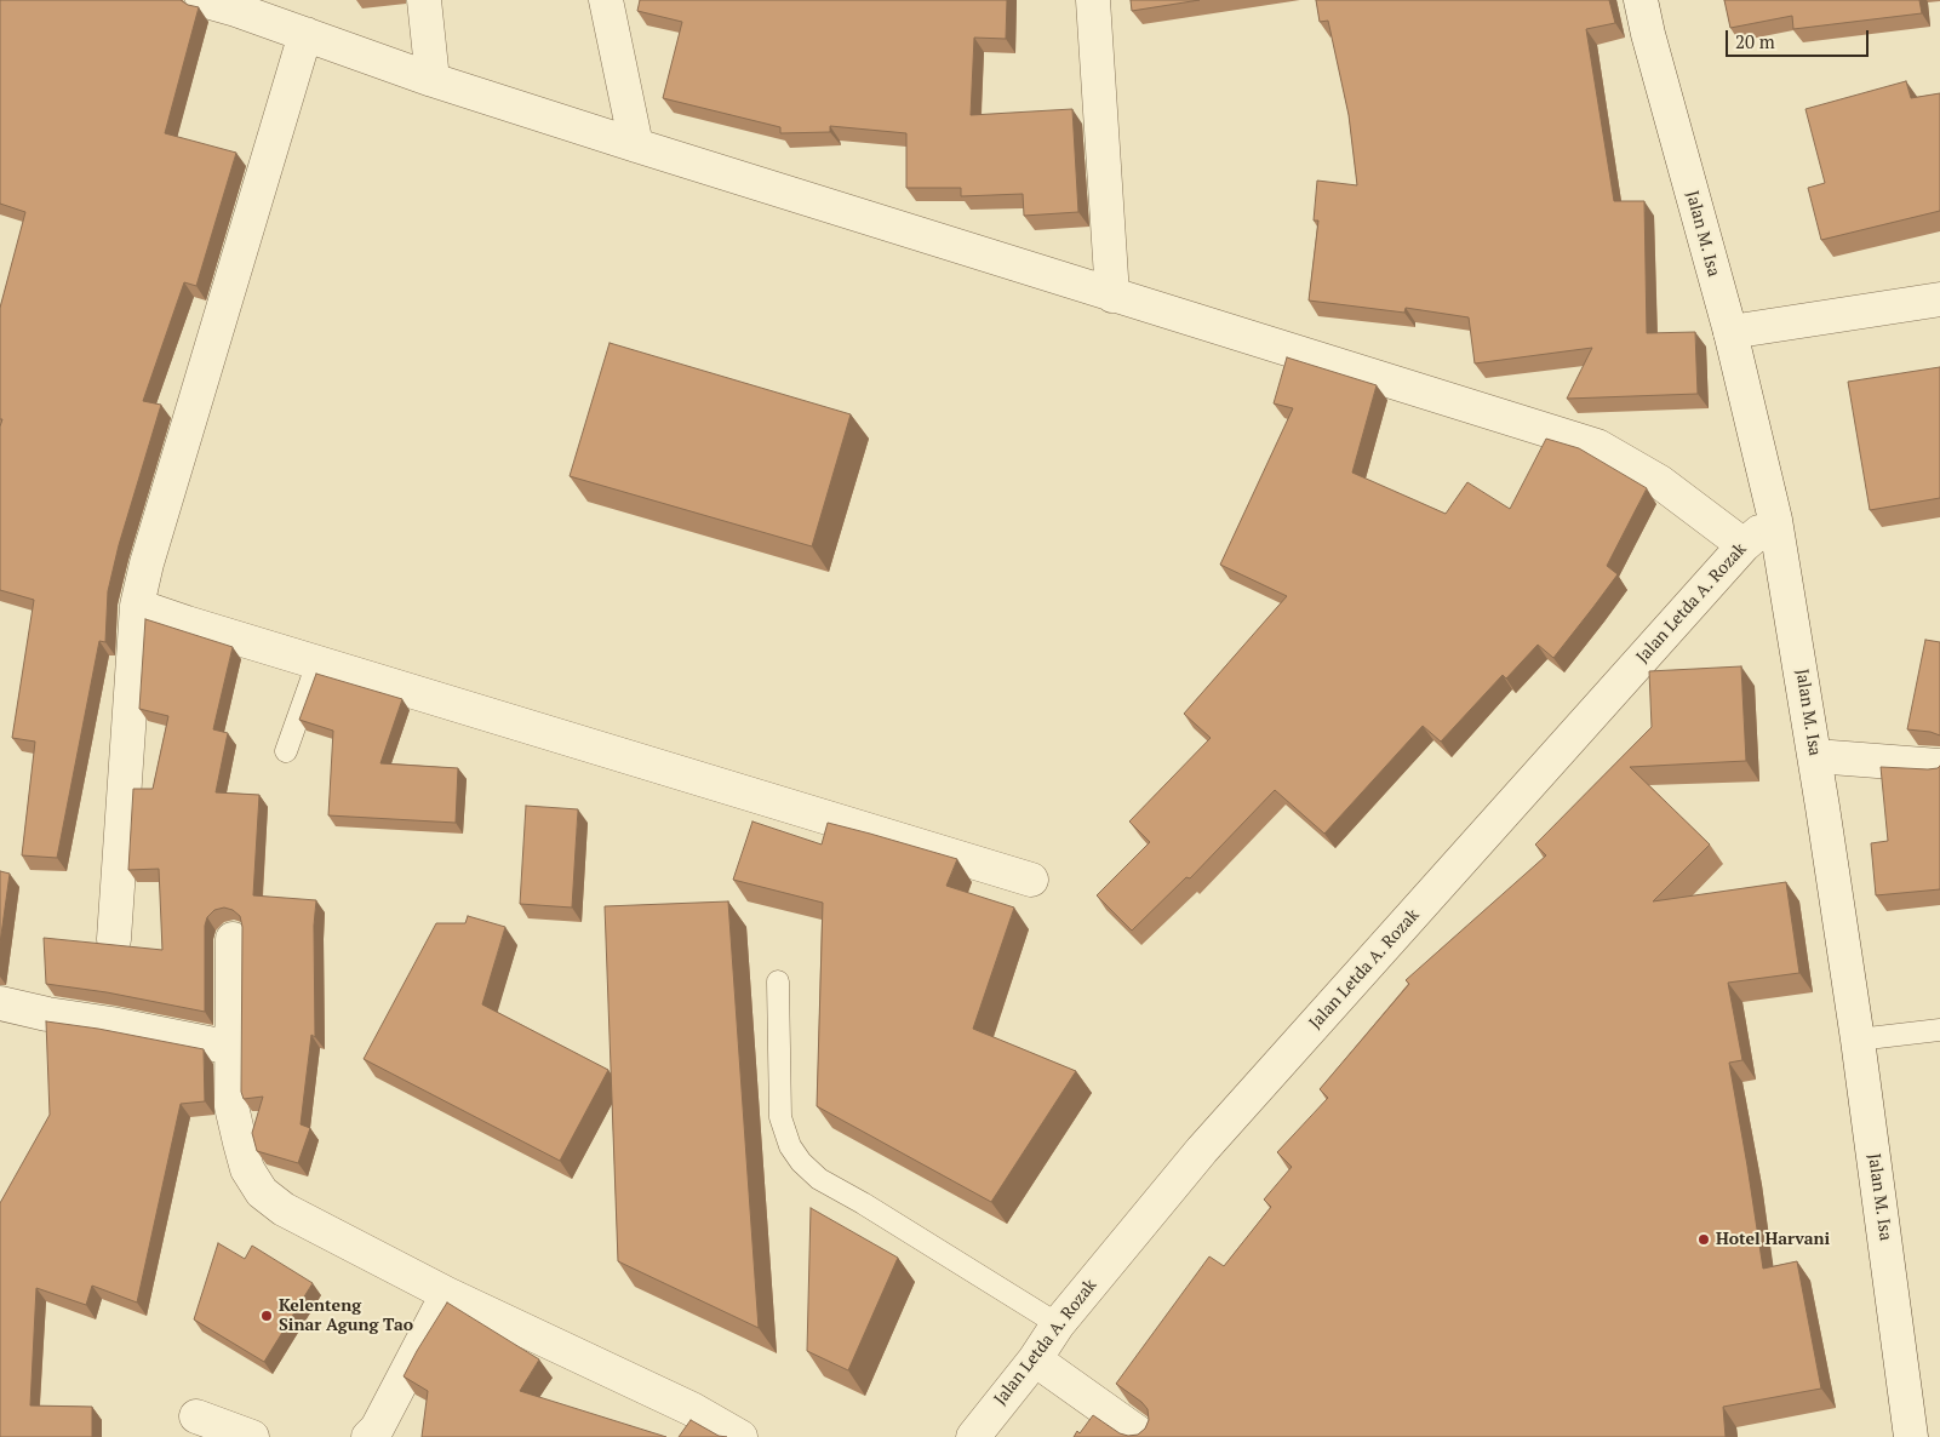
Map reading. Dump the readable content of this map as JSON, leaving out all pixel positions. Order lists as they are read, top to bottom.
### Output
{
  "streets": {
    "street": ["Jalan M. Isa", "Jalan Letda A. Rozak"]
  },
  "crossings": [
    ["Jalan M. Isa", "Jalan Letda A. Rozak"]
  ],
  "places": ["Hotel Harvani", "Kelenteng Sinar Agung Tao"],
  "scale_bar": "20 m"
}
